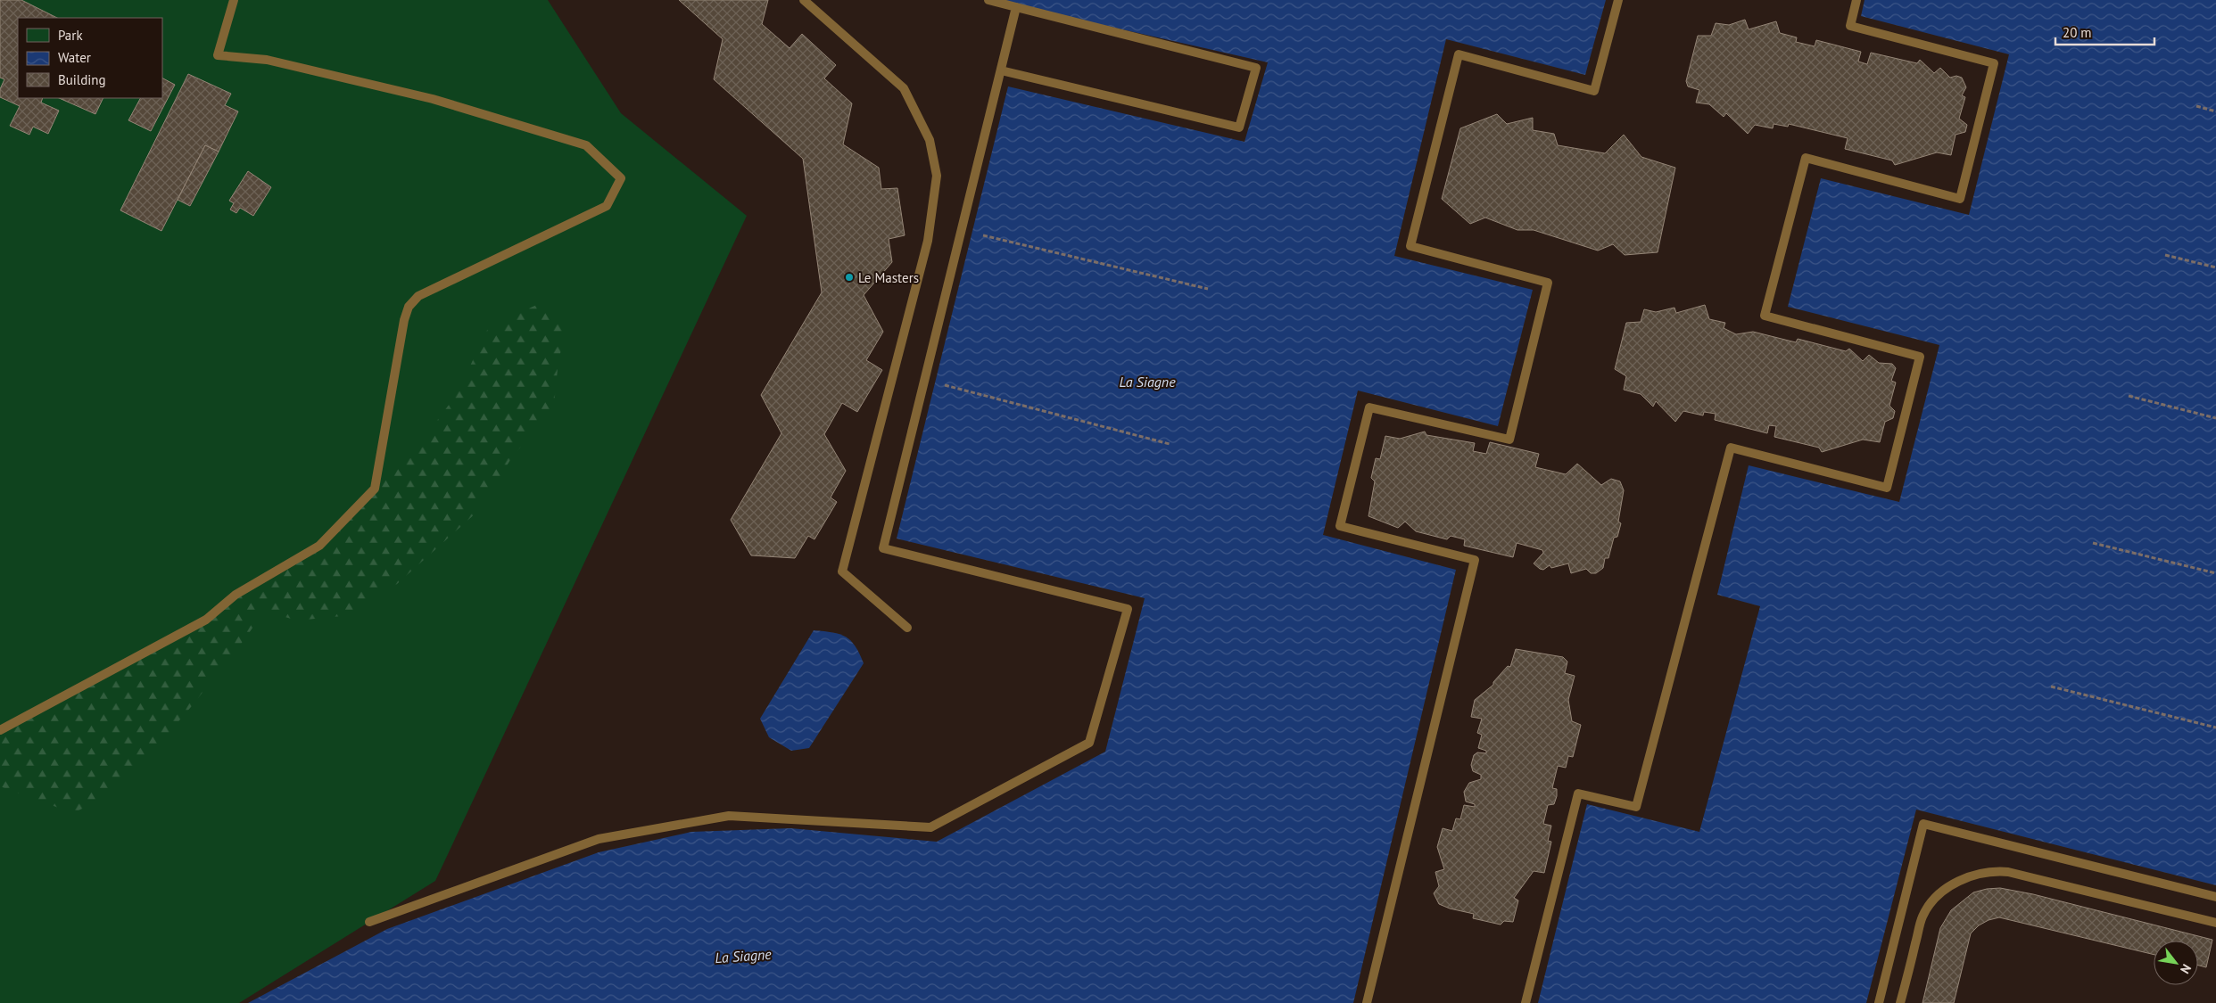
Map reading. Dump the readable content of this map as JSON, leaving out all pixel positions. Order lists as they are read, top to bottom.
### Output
{
  "water": ["La Siagne"],
  "places": ["Le Masters"],
  "legend": ["Park", "Water", "Building"],
  "scale_bar": "20 m",
  "north": "bottom right"
}
